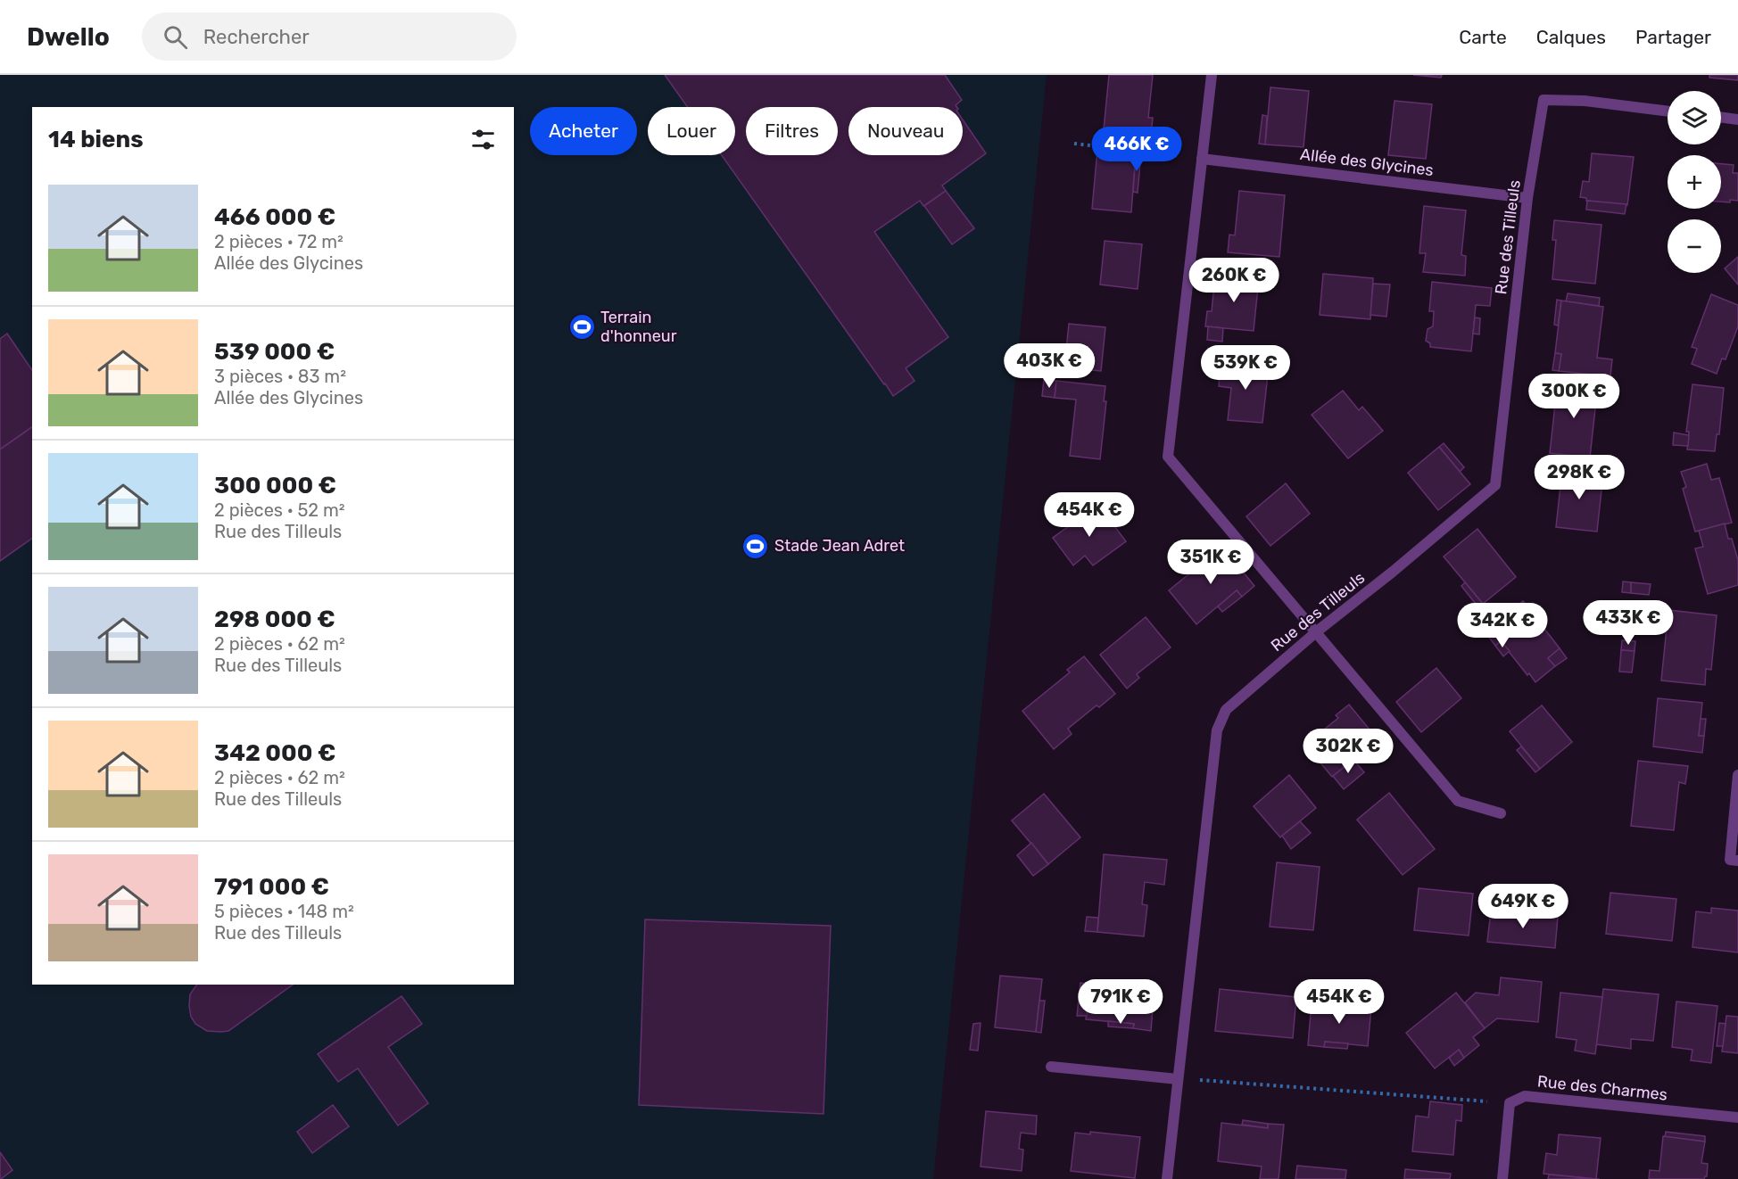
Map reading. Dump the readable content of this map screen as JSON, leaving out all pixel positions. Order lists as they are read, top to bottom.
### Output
{
  "streets": {
    "street": ["Allée des Glycines", "Rue des Tilleuls", "Rue des Charmes"]
  },
  "crossings": [
    ["Allée des Glycines", "Rue des Tilleuls"]
  ],
  "places": {
    "sports": ["Terrain d'honneur", "Stade Jean Adret"]
  },
  "page": {
    "header": "Dwello",
    "search": "Rechercher",
    "nav": ["Carte", "Calques", "Partager"],
    "map_buttons": ["+", "−"],
    "chip": [
      "Acheter",
      "Louer",
      "Filtres",
      "Nouveau"
    ],
    "heading": "14 biens",
    "price": [
      "466K €",
      "260K €",
      "403K €",
      "539K €",
      "300K €",
      "298K €",
      "454K €",
      "351K €",
      "433K €",
      "342K €",
      "302K €",
      "649K €",
      "791K €",
      "454K €"
    ],
    "list": [
      {
        "name": "466 000 €",
        "note": "2 pièces · 72 m² · Allée des Glycines"
      },
      {
        "name": "539 000 €",
        "note": "3 pièces · 83 m² · Allée des Glycines"
      },
      {
        "name": "300 000 €",
        "note": "2 pièces · 52 m² · Rue des Tilleuls"
      },
      {
        "name": "298 000 €",
        "note": "2 pièces · 62 m² · Rue des Tilleuls"
      },
      {
        "name": "342 000 €",
        "note": "2 pièces · 62 m² · Rue des Tilleuls"
      },
      {
        "name": "791 000 €",
        "note": "5 pièces · 148 m² · Rue des Tilleuls"
      }
    ]
  }
}
